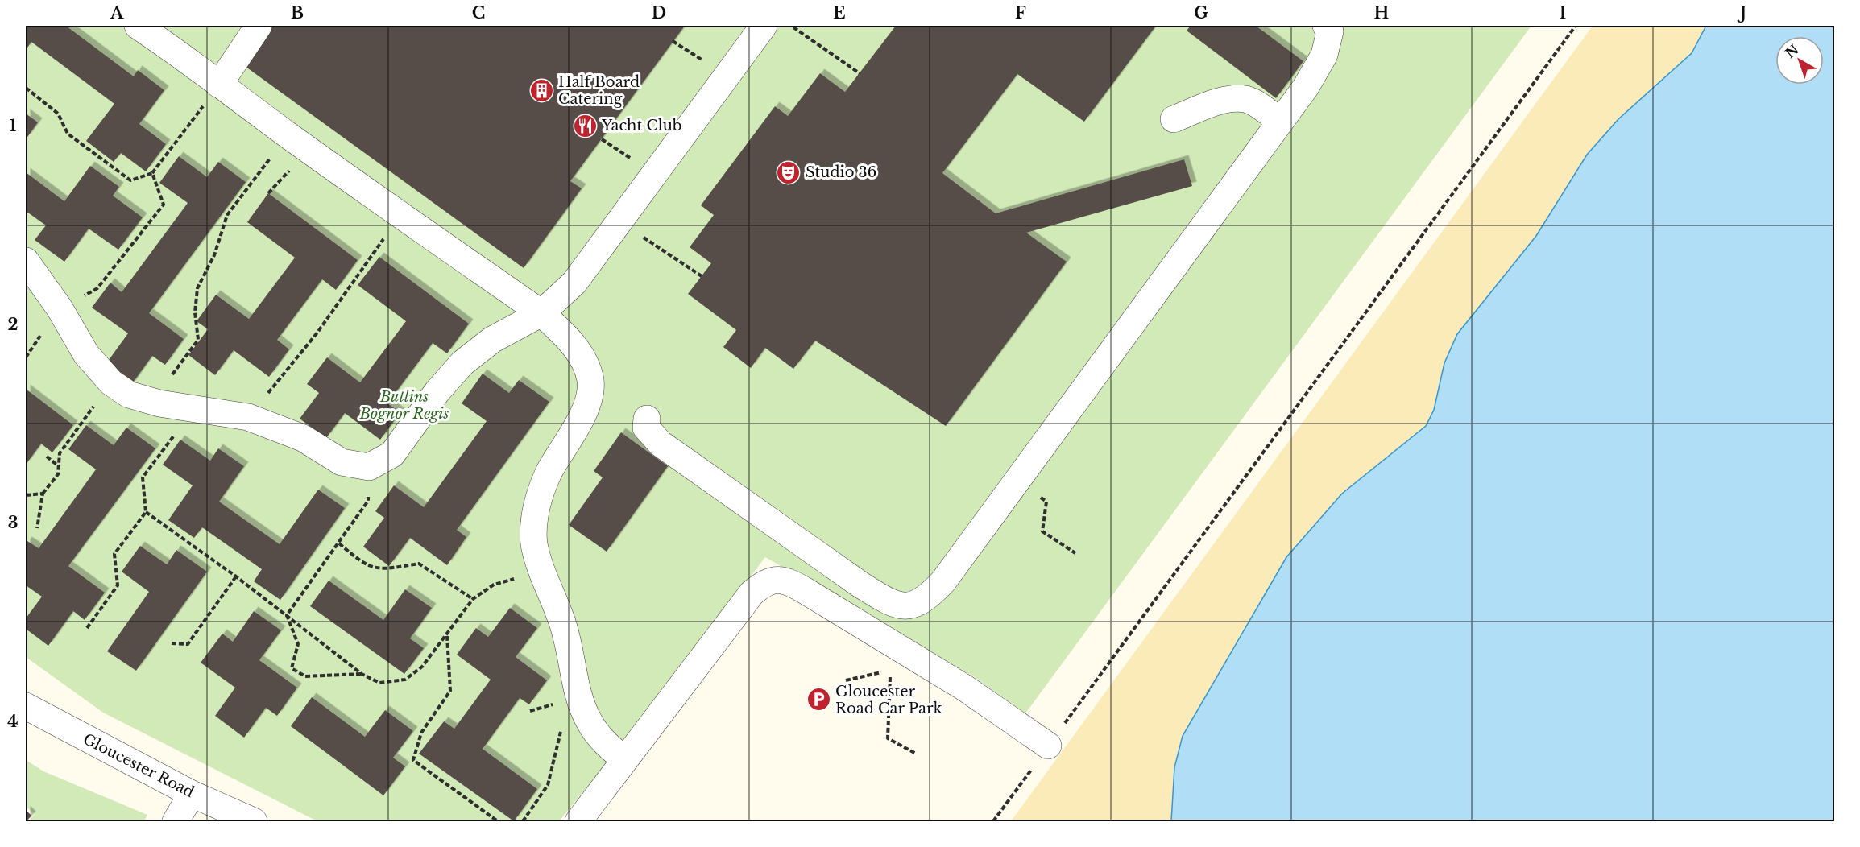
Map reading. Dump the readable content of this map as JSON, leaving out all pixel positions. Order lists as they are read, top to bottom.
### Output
{
  "streets": {
    "street": ["Gloucester Road"]
  },
  "parks": ["Butlins Bognor Regis"],
  "places": {
    "building": ["Half Board Catering"],
    "restaurant": ["Yacht Club"],
    "theatre": ["Studio 36"],
    "parking": ["Gloucester Road Car Park"]
  },
  "north": "top left",
  "grid": {
    "columns": [
      "A",
      "B",
      "C",
      "D",
      "E",
      "F",
      "G",
      "H",
      "I",
      "J"
    ],
    "rows": [
      "1",
      "2",
      "3",
      "4"
    ]
  }
}
